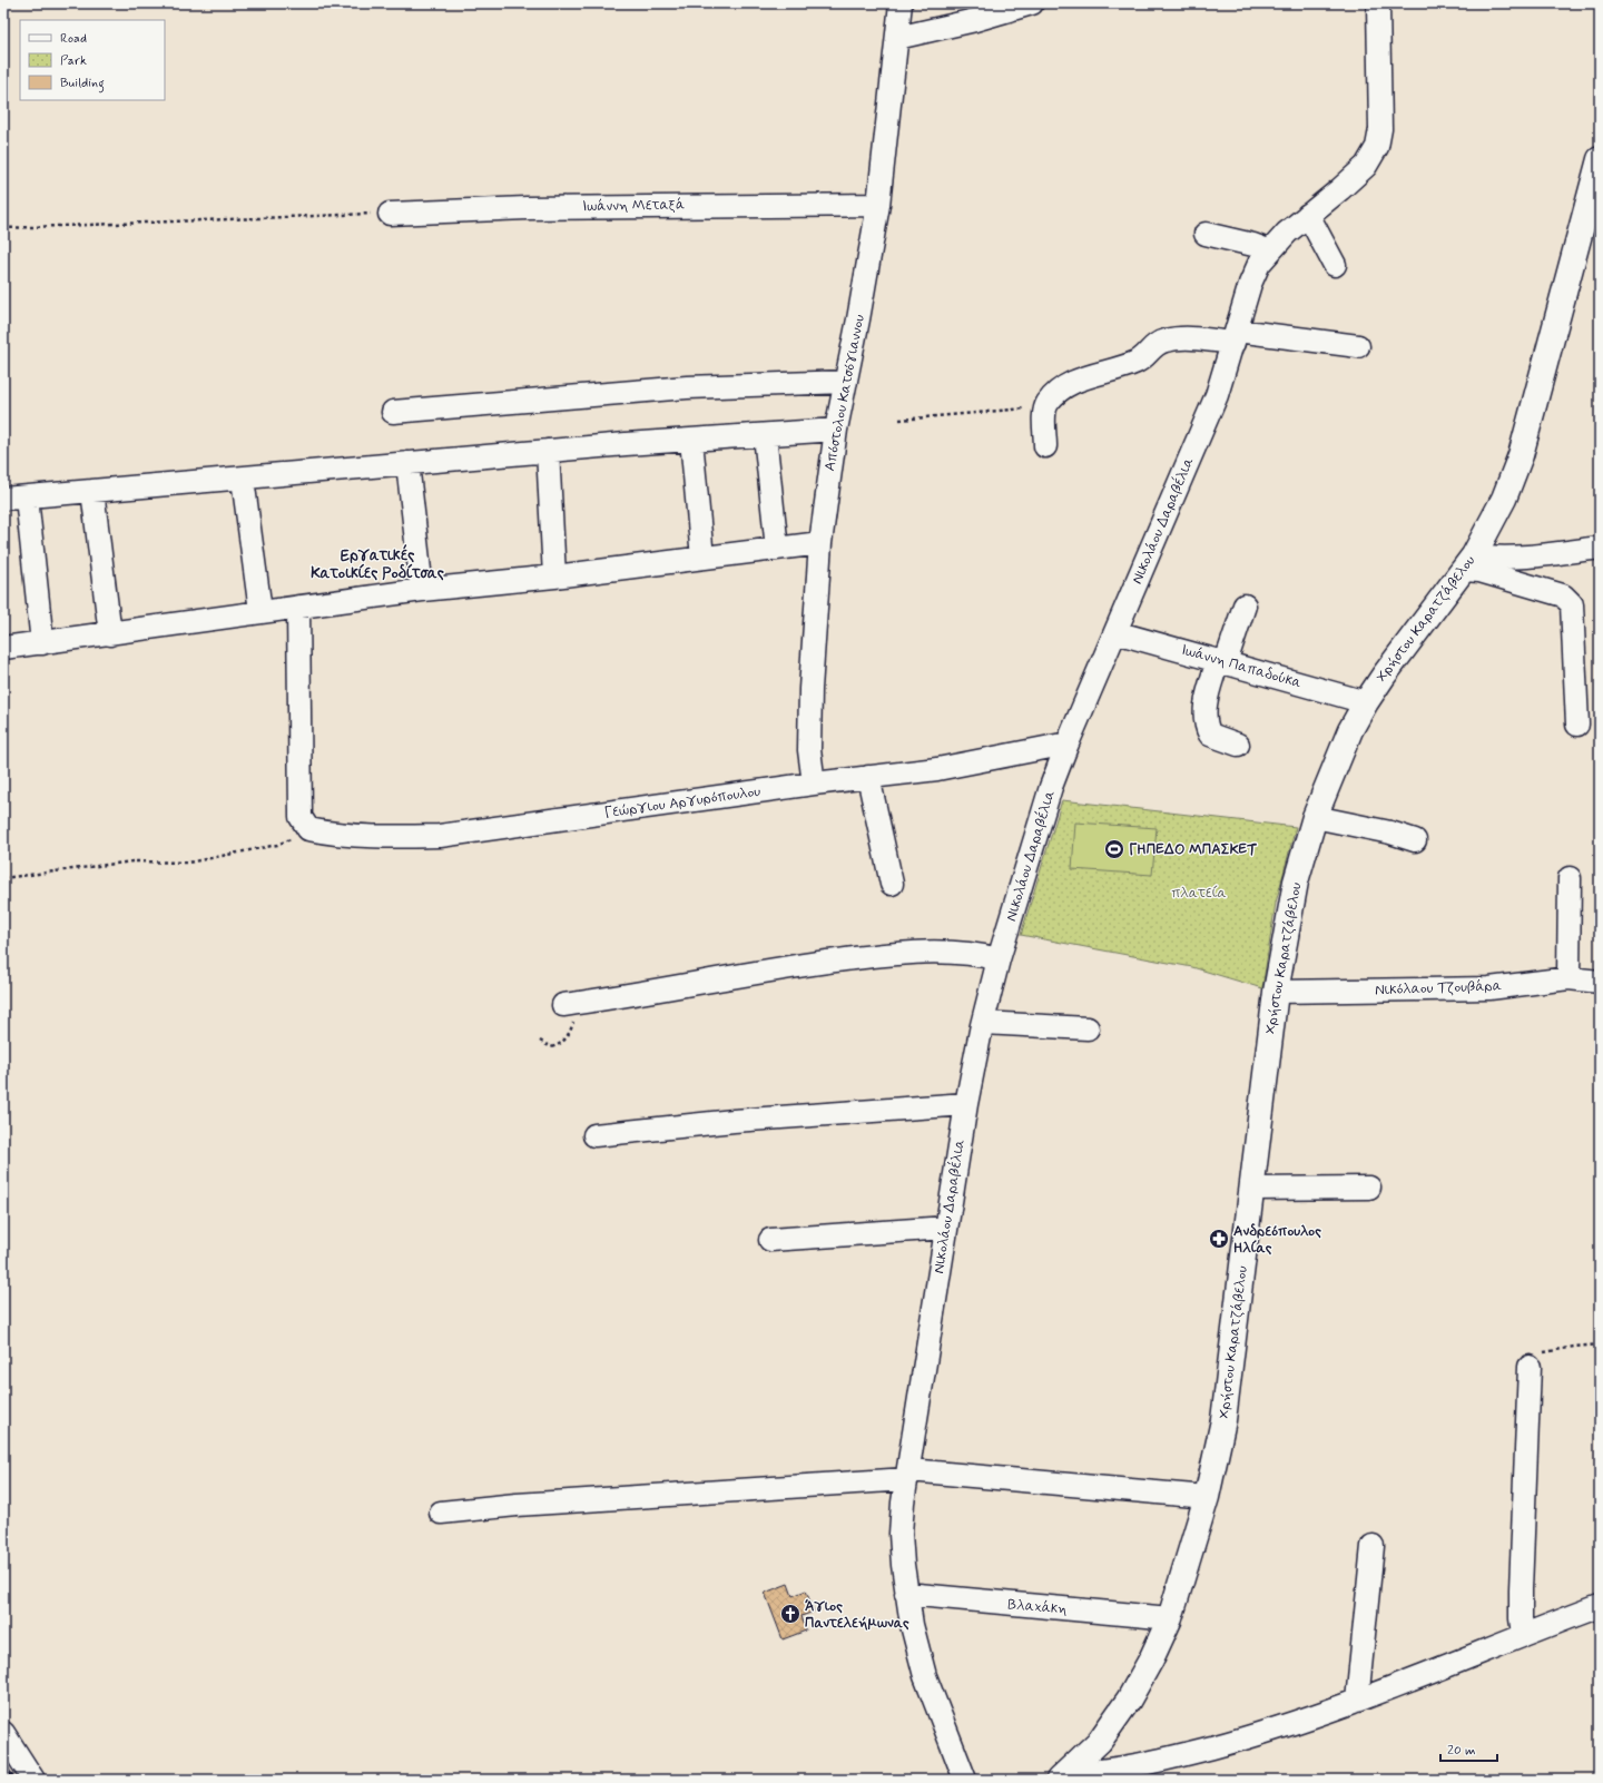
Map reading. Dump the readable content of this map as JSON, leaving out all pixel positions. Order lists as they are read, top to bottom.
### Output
{
  "streets": {
    "street": [
      "Ιωάννη Μεταξά",
      "Απόστολου Κατσόγιαννου",
      "Νικολάου Δαραβέλια",
      "Χρήστου Καρατζάβελου",
      "Ιωάννη Παπαδούκα",
      "Γεώργιου Αργυρόπουλου",
      "Νικόλαου Τζουβάρα",
      "Βλαχάκη"
    ]
  },
  "crossings": [
    ["Ιωάννη Μεταξά", "Απόστολου Κατσόγιαννου"],
    ["Απόστολου Κατσόγιαννου", "Γεώργιου Αργυρόπουλου"],
    ["Νικολάου Δαραβέλια", "Ιωάννη Παπαδούκα"],
    ["Νικολάου Δαραβέλια", "Γεώργιου Αργυρόπουλου"],
    ["Νικολάου Δαραβέλια", "Βλαχάκη"],
    ["Χρήστου Καρατζάβελου", "Ιωάννη Παπαδούκα"],
    ["Χρήστου Καρατζάβελου", "Νικόλαου Τζουβάρα"],
    ["Χρήστου Καρατζάβελου", "Βλαχάκη"]
  ],
  "districts": ["Εργατικές Κατοικίες Ροδίτσας"],
  "parks": ["πλατεία"],
  "places": {
    "sports": ["ΓΗΠΕΔΟ ΜΠΑΣΚΕΤ"],
    "pharmacy": ["Ανδρεόπουλος Ηλίας"],
    "church": ["Άγιος Παντελεήμωνας"]
  },
  "legend": ["Road", "Park", "Building"],
  "scale_bar": "20 m"
}
